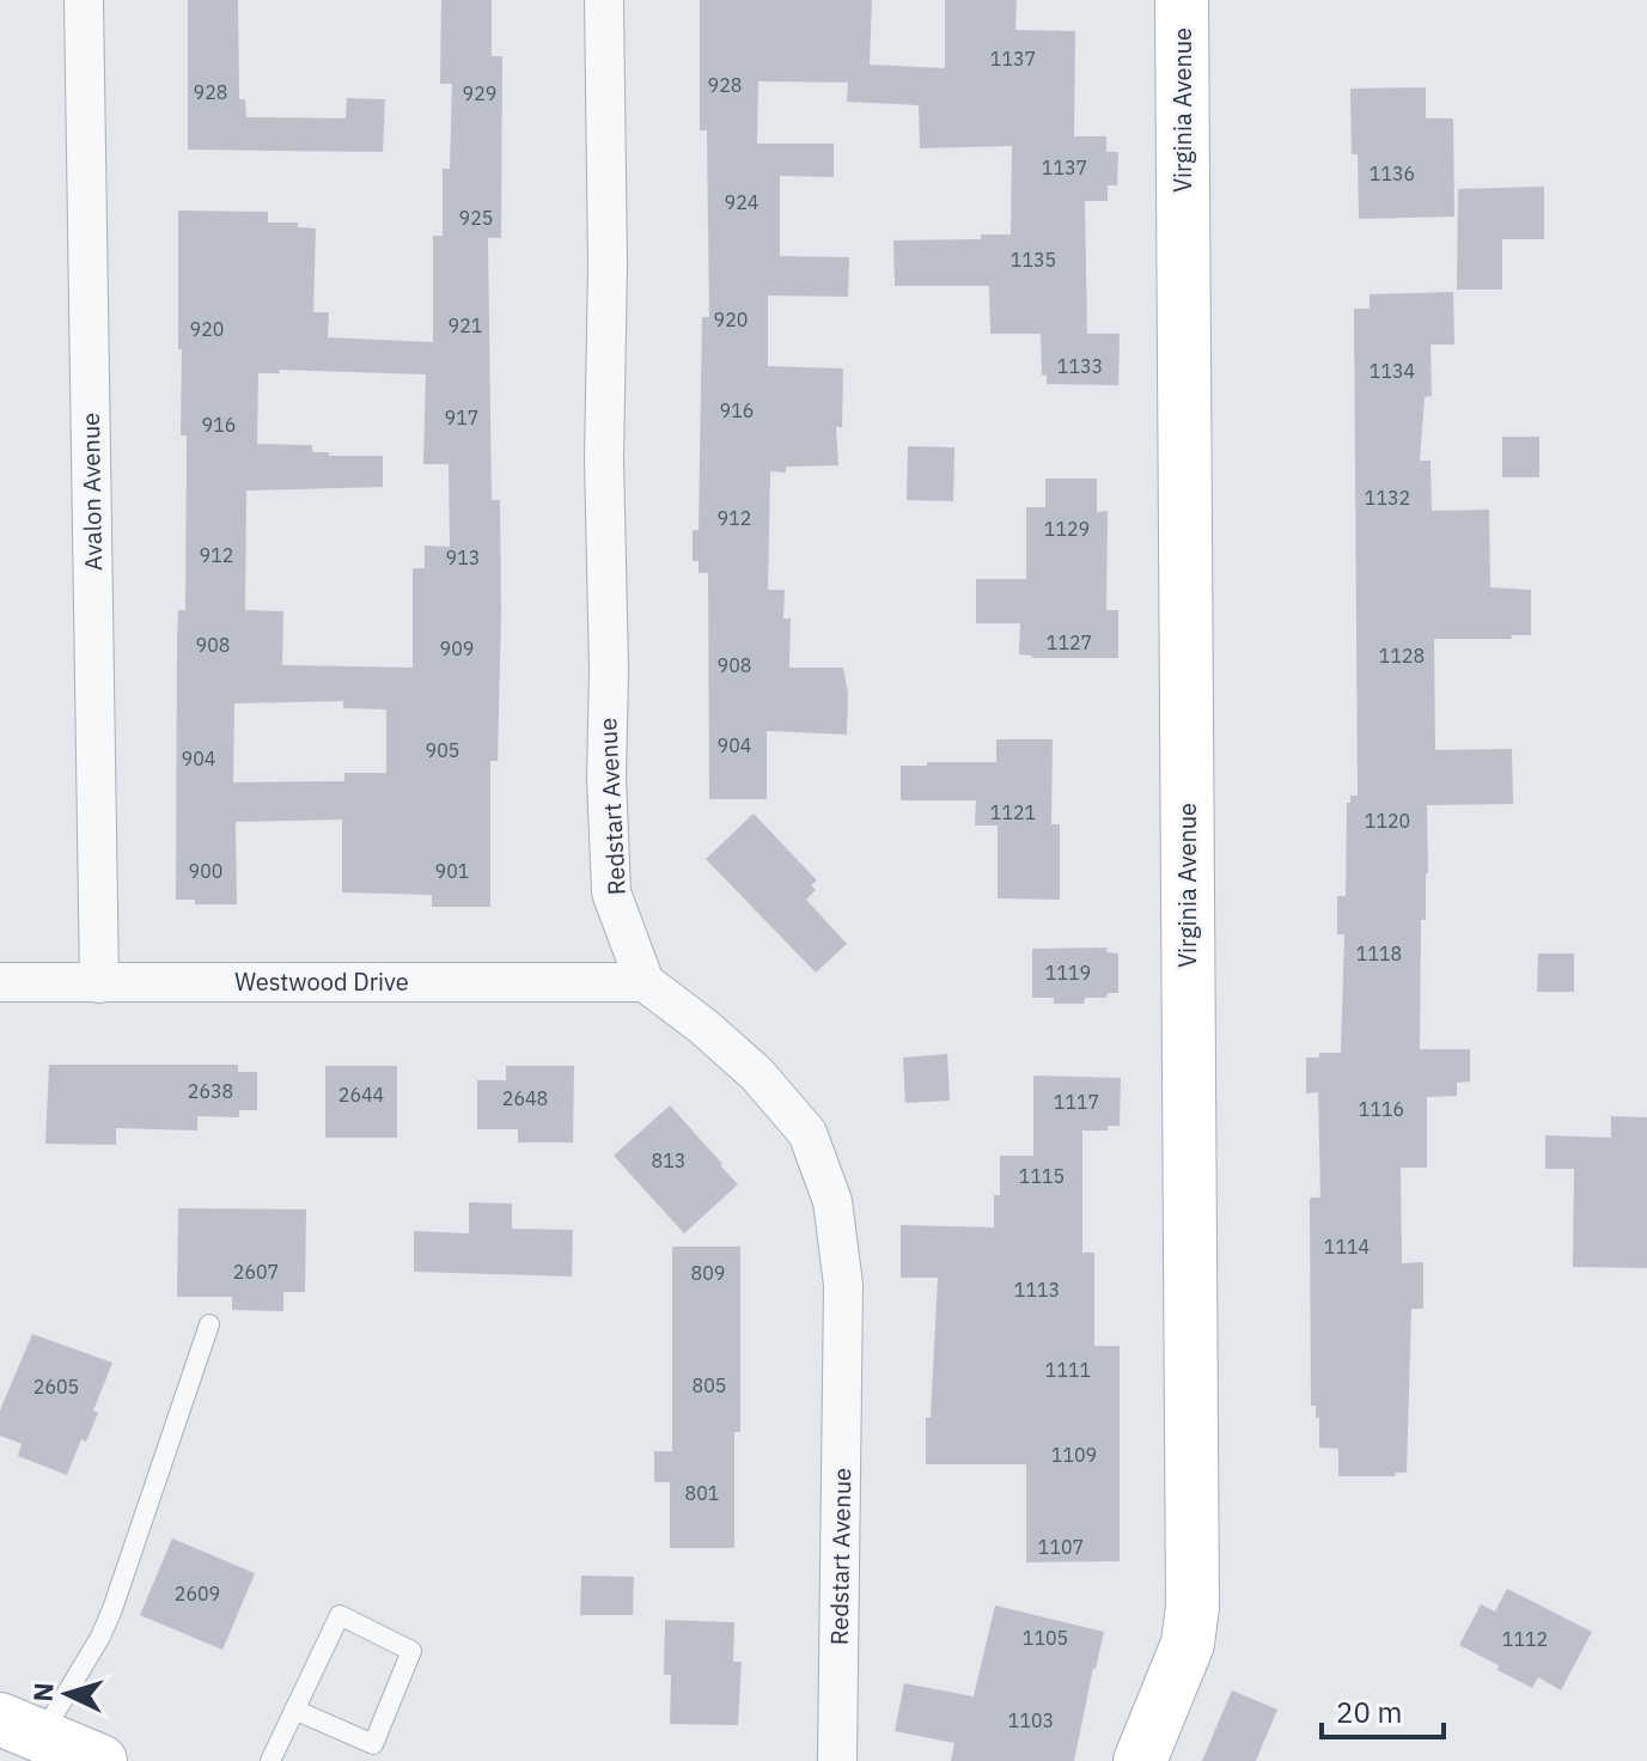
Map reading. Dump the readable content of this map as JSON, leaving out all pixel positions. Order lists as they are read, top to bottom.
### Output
{
  "streets": {
    "street": [
      "Virginia Avenue",
      "Avalon Avenue",
      "Redstart Avenue",
      "Westwood Drive"
    ]
  },
  "crossings": [
    ["Avalon Avenue", "Westwood Drive"],
    ["Redstart Avenue", "Westwood Drive"]
  ],
  "house_numbers": [
    "1137",
    "928",
    "928",
    "929",
    "1137",
    "1136",
    "924",
    "925",
    "1135",
    "920",
    "921",
    "920",
    "1133",
    "1134",
    "916",
    "917",
    "916",
    "1132",
    "912",
    "1129",
    "912",
    "913",
    "1127",
    "908",
    "909",
    "1128",
    "908",
    "904",
    "905",
    "904",
    "1121",
    "1120",
    "900",
    "901",
    "1118",
    "1119",
    "2638",
    "2644",
    "2648",
    "1117",
    "1116",
    "813",
    "1115",
    "1114",
    "2607",
    "809",
    "1113",
    "1111",
    "805",
    "2605",
    "1109",
    "801",
    "1107",
    "2609",
    "1105",
    "1112",
    "1103"
  ],
  "scale_bar": "20 m",
  "north": "left"
}
